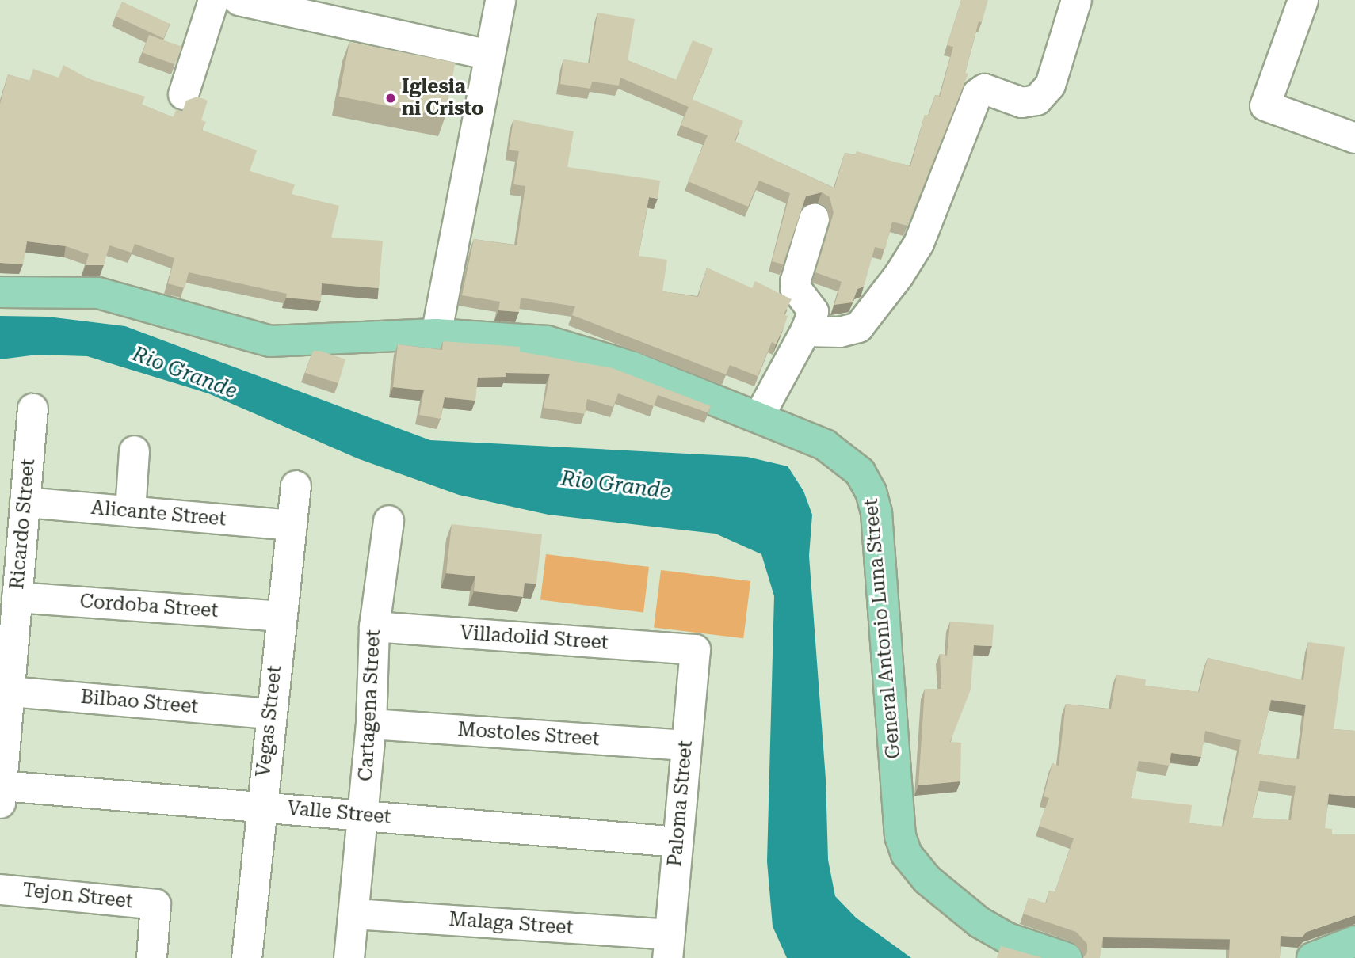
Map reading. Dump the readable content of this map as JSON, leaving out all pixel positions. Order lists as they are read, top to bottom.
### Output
{
  "streets": {
    "main road": ["General Antonio Luna Street"],
    "street": [
      "Alicante Street",
      "Ricardo Street",
      "Cordoba Street",
      "Villadolid Street",
      "Bilbao Street",
      "Cartagena Street",
      "Vegas Street",
      "Mostoles Street",
      "Paloma Street",
      "Valle Street",
      "Tejon Street",
      "Malaga Street"
    ]
  },
  "crossings": [
    ["Alicante Street", "Ricardo Street"],
    ["Alicante Street", "Vegas Street"],
    ["Ricardo Street", "Cordoba Street"],
    ["Ricardo Street", "Bilbao Street"],
    ["Ricardo Street", "Valle Street"],
    ["Cordoba Street", "Vegas Street"],
    ["Villadolid Street", "Cartagena Street"],
    ["Villadolid Street", "Paloma Street"],
    ["Bilbao Street", "Vegas Street"],
    ["Cartagena Street", "Mostoles Street"],
    ["Cartagena Street", "Valle Street"],
    ["Cartagena Street", "Malaga Street"],
    ["Vegas Street", "Valle Street"],
    ["Mostoles Street", "Paloma Street"],
    ["Paloma Street", "Valle Street"],
    ["Paloma Street", "Malaga Street"]
  ],
  "water": ["Rio Grande"],
  "places": ["Iglesia ni Cristo"]
}
